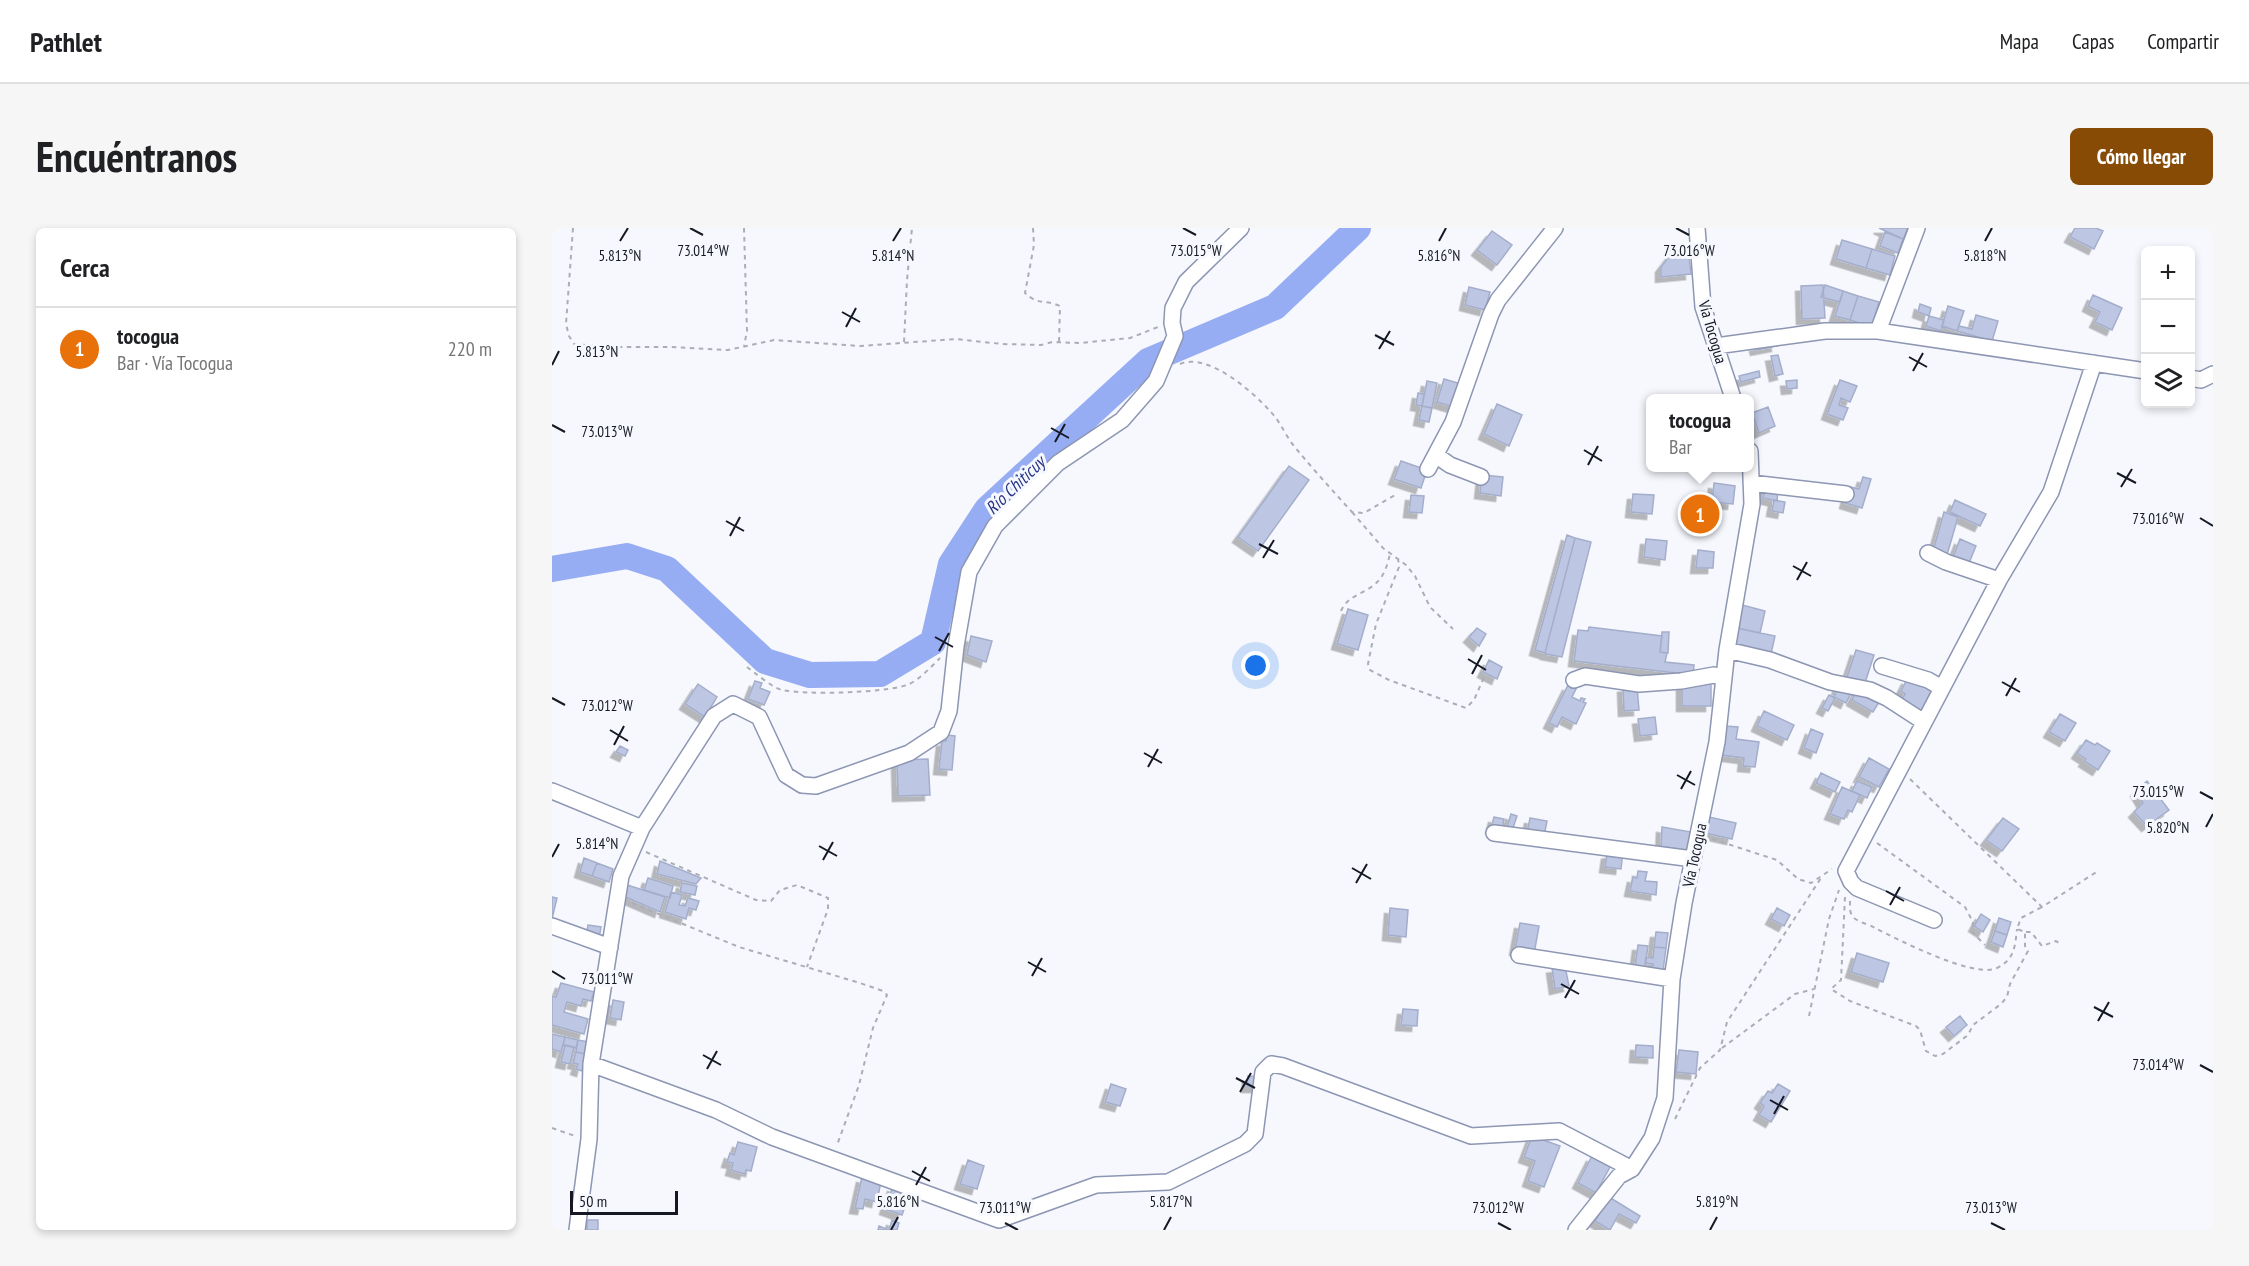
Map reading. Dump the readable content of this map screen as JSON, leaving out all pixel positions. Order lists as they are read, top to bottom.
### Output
{
  "streets": {
    "street": ["Vía Tocogua"]
  },
  "water": ["Río Chiticuy"],
  "scale_bar": "50 m",
  "page": {
    "header": "Pathlet",
    "nav": ["Mapa", "Capas", "Compartir"],
    "buttons": "Cómo llegar",
    "title": "Encuéntranos",
    "heading": "Cerca",
    "map_buttons": ["+", "−"],
    "list": [
      {
        "mark": "1",
        "name": "tocogua",
        "note": "Bar · Vía Tocogua",
        "value": "220 m"
      }
    ],
    "popup": ["tocogua", "Bar"],
    "pins": "1",
    "scale": "50 m"
  },
  "coordinates": [
    "73.014°W",
    "73.015°W",
    "73.016°W",
    "5.813°N",
    "5.814°N",
    "5.816°N",
    "5.818°N",
    "73.013°W",
    "73.012°W",
    "5.820°N",
    "73.011°W",
    "5.817°N",
    "5.819°N"
  ]
}
